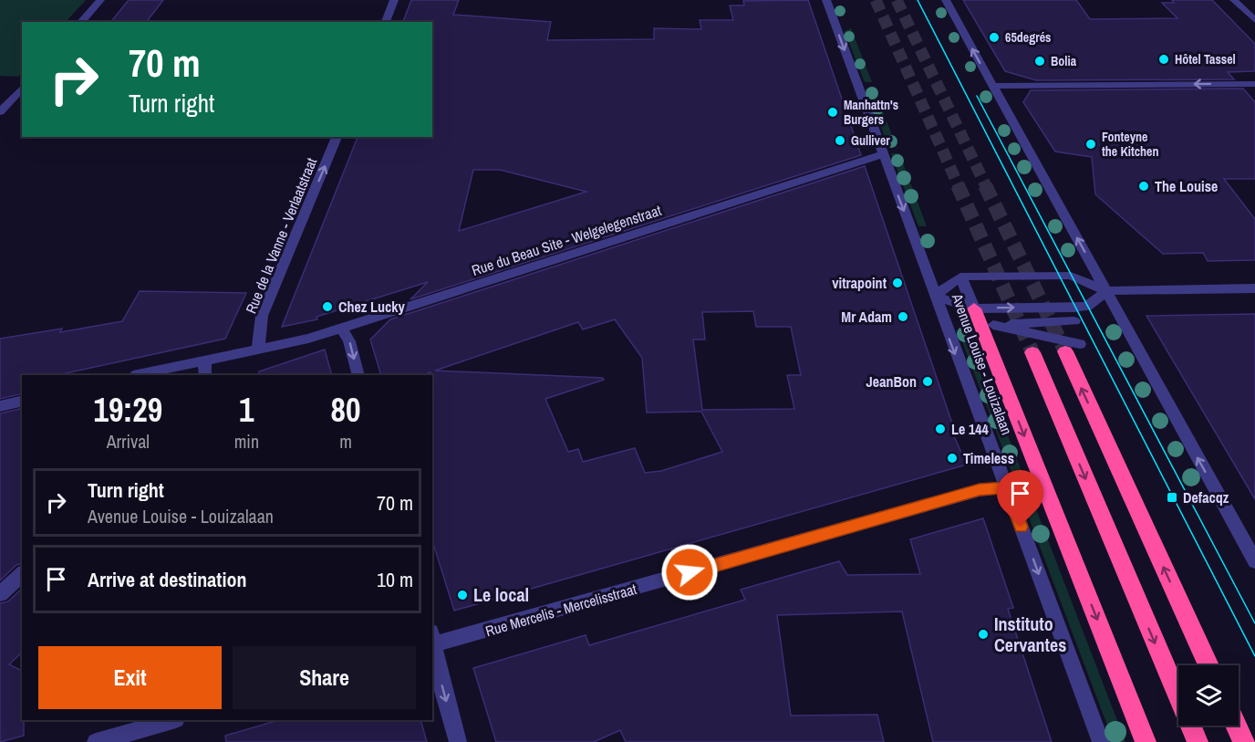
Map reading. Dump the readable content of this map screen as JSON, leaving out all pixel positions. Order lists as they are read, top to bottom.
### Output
{
  "streets": {
    "street": [
      "Rue de la Vanne - Verlaatstraat",
      "Rue du Beau Site - Welgelegenstraat",
      "Avenue Louise - Louizalaan",
      "Rue Mercelis - Mercelisstraat"
    ]
  },
  "crossings": [
    ["Rue de la Vanne - Verlaatstraat", "Rue du Beau Site - Welgelegenstraat"],
    ["Rue du Beau Site - Welgelegenstraat", "Avenue Louise - Louizalaan"],
    ["Avenue Louise - Louizalaan", "Rue Mercelis - Mercelisstraat"]
  ],
  "one_way": ["Rue de la Vanne - Verlaatstraat", "Avenue Louise - Louizalaan"],
  "places": {
    "other": [
      "65degrés",
      "Hôtel Tassel",
      "Bolia",
      "Manhattn's Burgers",
      "Gulliver",
      "Fonteyne the Kitchen",
      "The Louise",
      "vitrapoint",
      "Chez Lucky",
      "Mr Adam",
      "JeanBon",
      "Le 144",
      "Timeless",
      "Le local",
      "Instituto Cervantes"
    ],
    "transit": ["Defacqz"]
  },
  "page": {
    "turn": ["70 m", "Turn right"],
    "eta": [
      "19:29",
      "Arrival",
      "1",
      "min",
      "80",
      "m"
    ],
    "list": [
      {
        "name": "Turn right",
        "note": "Avenue Louise - Louizalaan",
        "value": "70 m"
      },
      {
        "name": "Arrive at destination",
        "value": "10 m"
      }
    ],
    "buttons": ["Exit", "Share"]
  }
}
